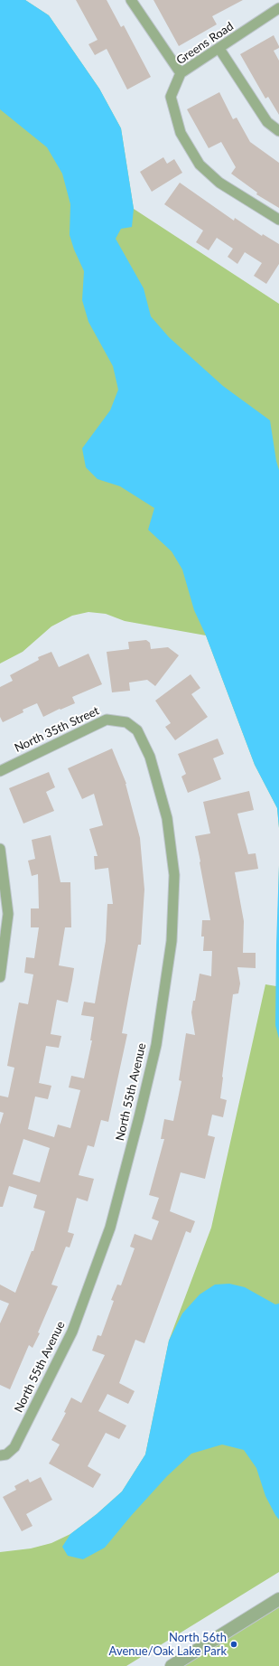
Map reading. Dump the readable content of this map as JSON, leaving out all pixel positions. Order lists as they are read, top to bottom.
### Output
{
  "streets": {
    "street": ["Greens Road", "North 35th Street", "North 55th Avenue"]
  },
  "crossings": [
    ["North 35th Street", "North 55th Avenue"]
  ],
  "places": ["North 56th Avenue/Oak Lake Park"]
}
